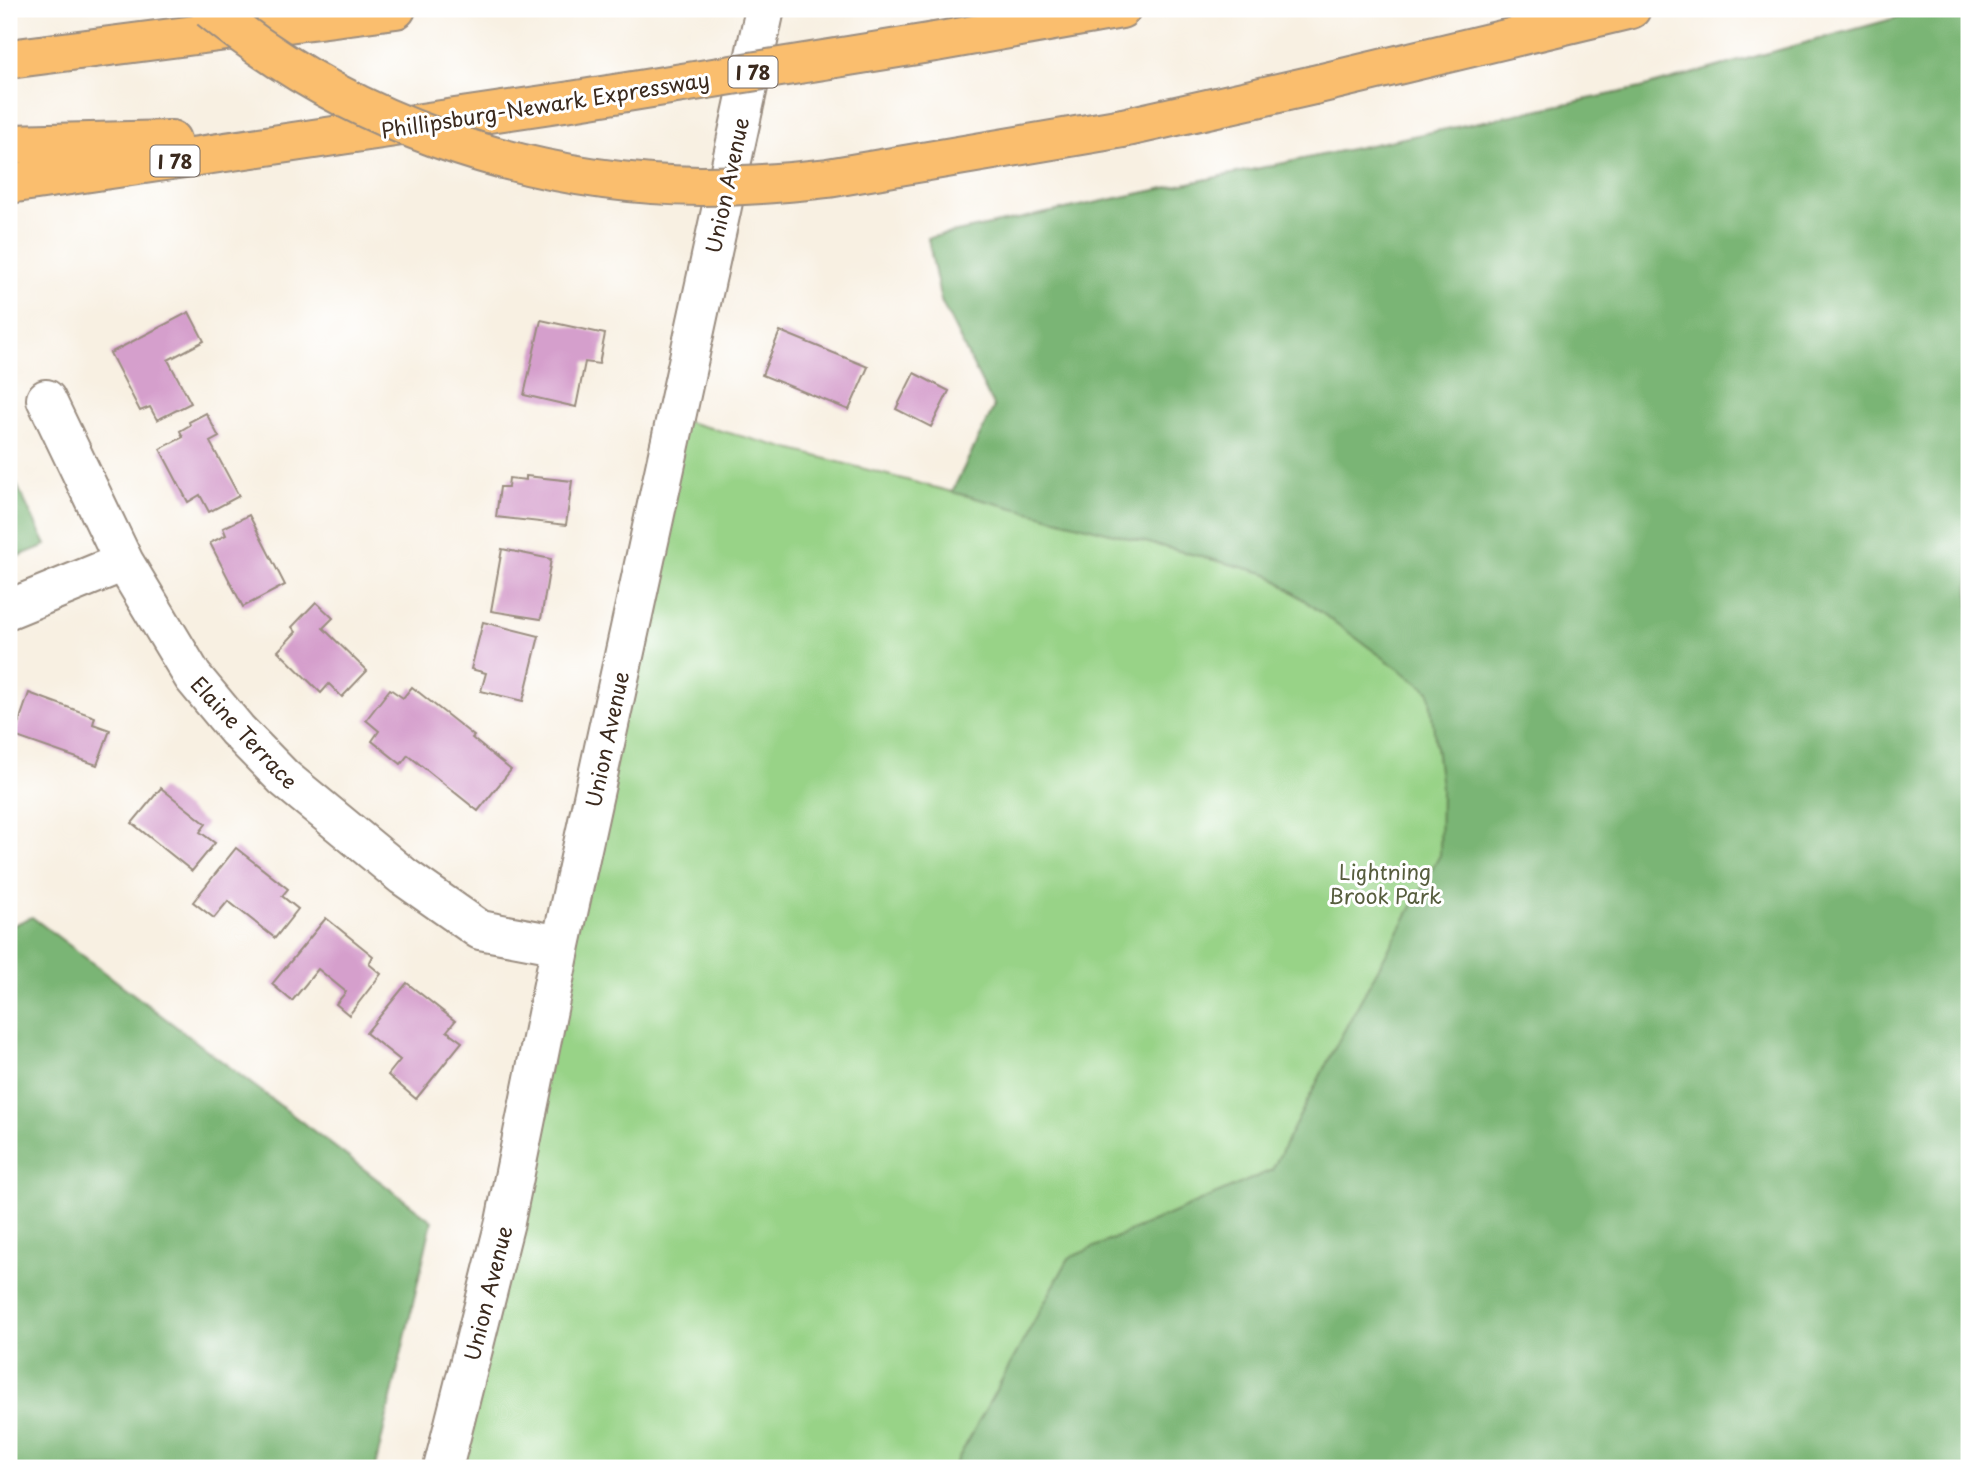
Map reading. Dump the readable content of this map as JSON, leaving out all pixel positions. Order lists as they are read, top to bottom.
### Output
{
  "streets": {
    "highway": ["I 78", "Phillipsburg-Newark Expressway"],
    "street": ["Union Avenue", "Elaine Terrace"]
  },
  "crossings": [
    ["Union Avenue", "Elaine Terrace"]
  ],
  "parks": ["Lightning Brook Park"]
}
